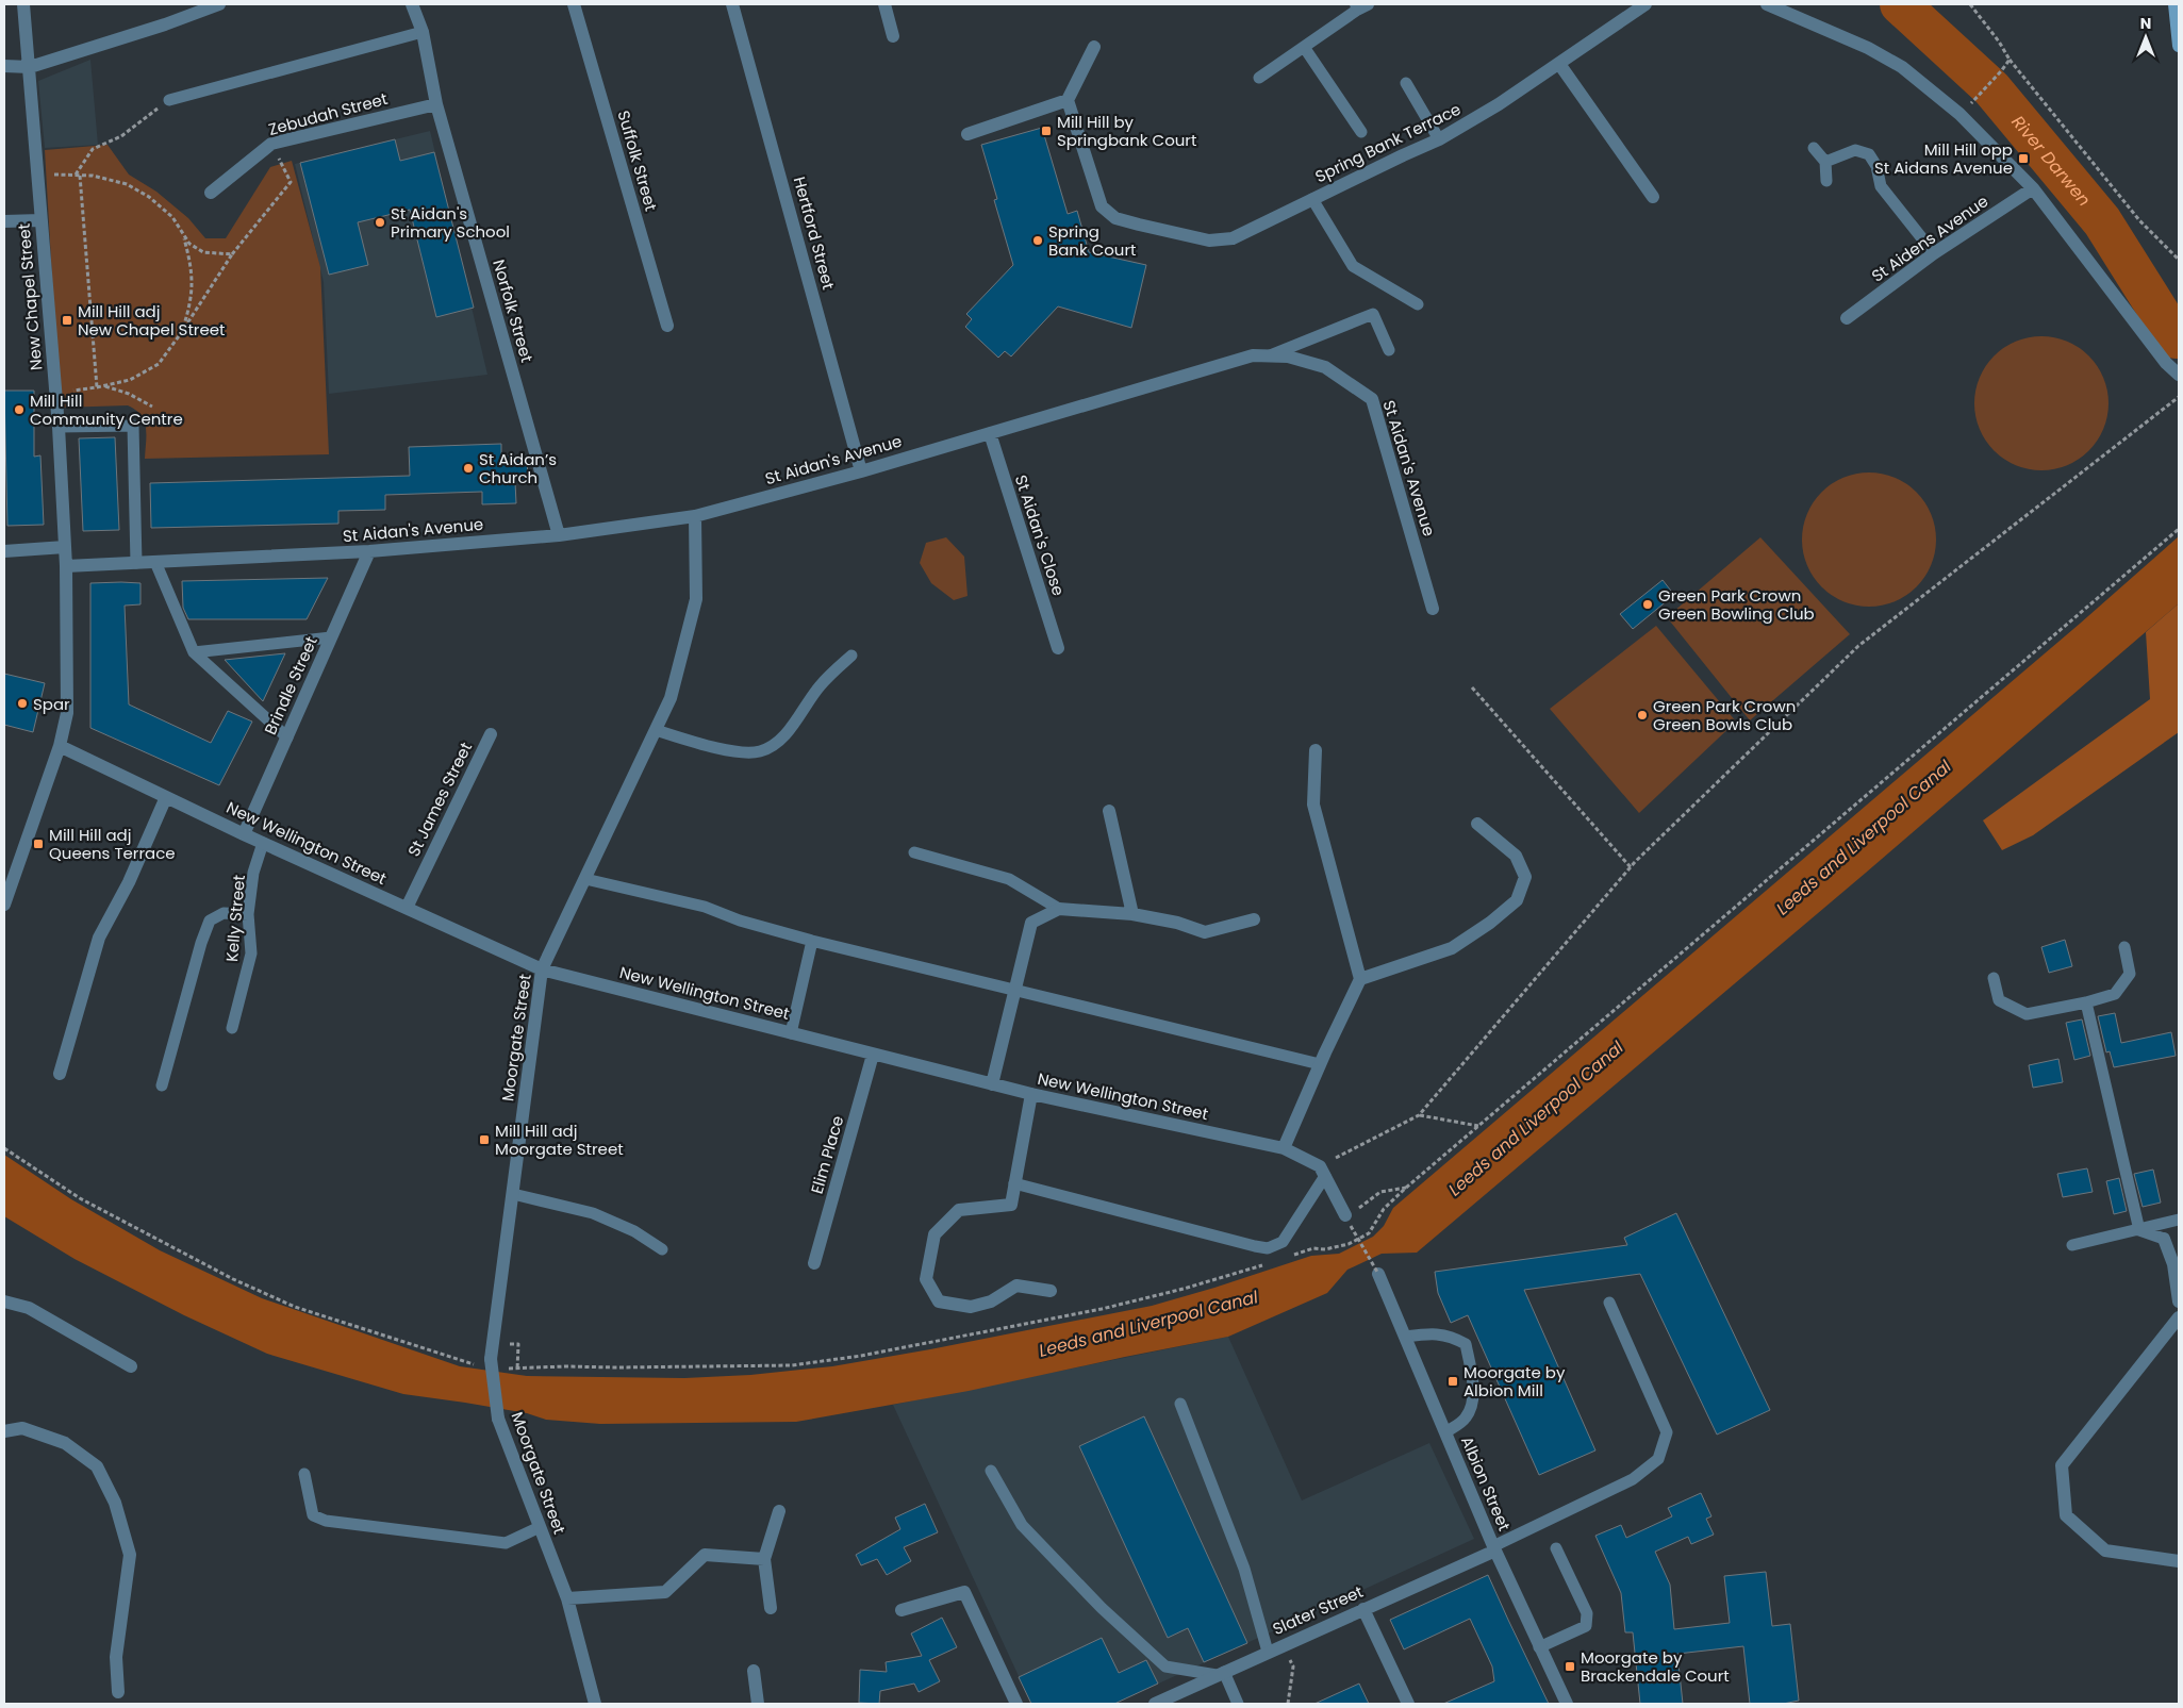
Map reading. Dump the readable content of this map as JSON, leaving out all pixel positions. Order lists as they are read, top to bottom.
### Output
{
  "streets": {
    "street": [
      "Zebudah Street",
      "Spring Bank Terrace",
      "Suffolk Street",
      "Hertford Street",
      "St Aidens Avenue",
      "New Chapel Street",
      "Norfolk Street",
      "St Aidan's Avenue",
      "St Aidan's Close",
      "Brindle Street",
      "St James Street",
      "New Wellington Street",
      "Moorgate Street",
      "Elim Place",
      "Albion Street",
      "Slater Street"
    ],
    "lane": ["Kelly Street"]
  },
  "crossings": [
    ["Zebudah Street", "Norfolk Street"],
    ["Hertford Street", "St Aidan's Avenue"],
    ["New Chapel Street", "St Aidan's Avenue"],
    ["New Chapel Street", "New Wellington Street"],
    ["Norfolk Street", "St Aidan's Avenue"],
    ["St Aidan's Avenue", "St Aidan's Close"],
    ["St Aidan's Avenue", "Brindle Street"],
    ["St Aidan's Avenue", "Moorgate Street"],
    ["Brindle Street", "New Wellington Street"],
    ["St James Street", "New Wellington Street"],
    ["New Wellington Street", "Kelly Street"],
    ["New Wellington Street", "Moorgate Street"],
    ["New Wellington Street", "Elim Place"],
    ["Albion Street", "Slater Street"]
  ],
  "water": ["River Darwen", "Leeds and Liverpool Canal"],
  "places": {
    "transit": [
      "Mill Hill by Springbank Court",
      "Mill Hill opp St Aidans Avenue",
      "Mill Hill adj New Chapel Street",
      "Mill Hill adj Queens Terrace",
      "Mill Hill adj Moorgate Street",
      "Moorgate by Albion Mill",
      "Moorgate by Brackendale Court"
    ],
    "other": [
      "St Aidan's Primary School",
      "Spring Bank Court",
      "Mill Hill Community Centre",
      "St Aidan’s Church",
      "Green Park Crown Green Bowling Club",
      "Spar",
      "Green Park Crown Green Bowls Club"
    ]
  },
  "north": "top"
}
